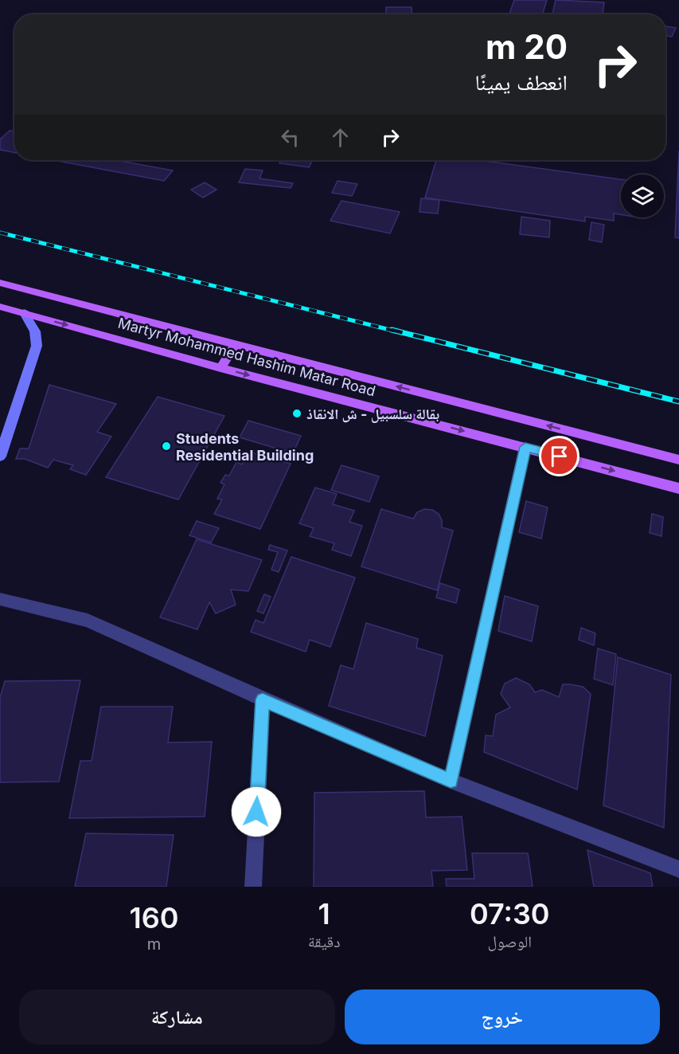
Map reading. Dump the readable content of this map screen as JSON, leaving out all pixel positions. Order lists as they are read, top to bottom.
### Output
{
  "streets": {
    "main road": ["Martyr Mohammed Hashim Matar Road"]
  },
  "places": ["بقالة سلسبيل - ش الانقاذ", "Students Residential Building"],
  "page": {
    "turn": ["20 m", "انعطف يمينًا"],
    "eta": [
      "07:30",
      "الوصول",
      "1",
      "دقيقة",
      "160",
      "m"
    ],
    "buttons": ["خروج", "مشاركة"]
  }
}
